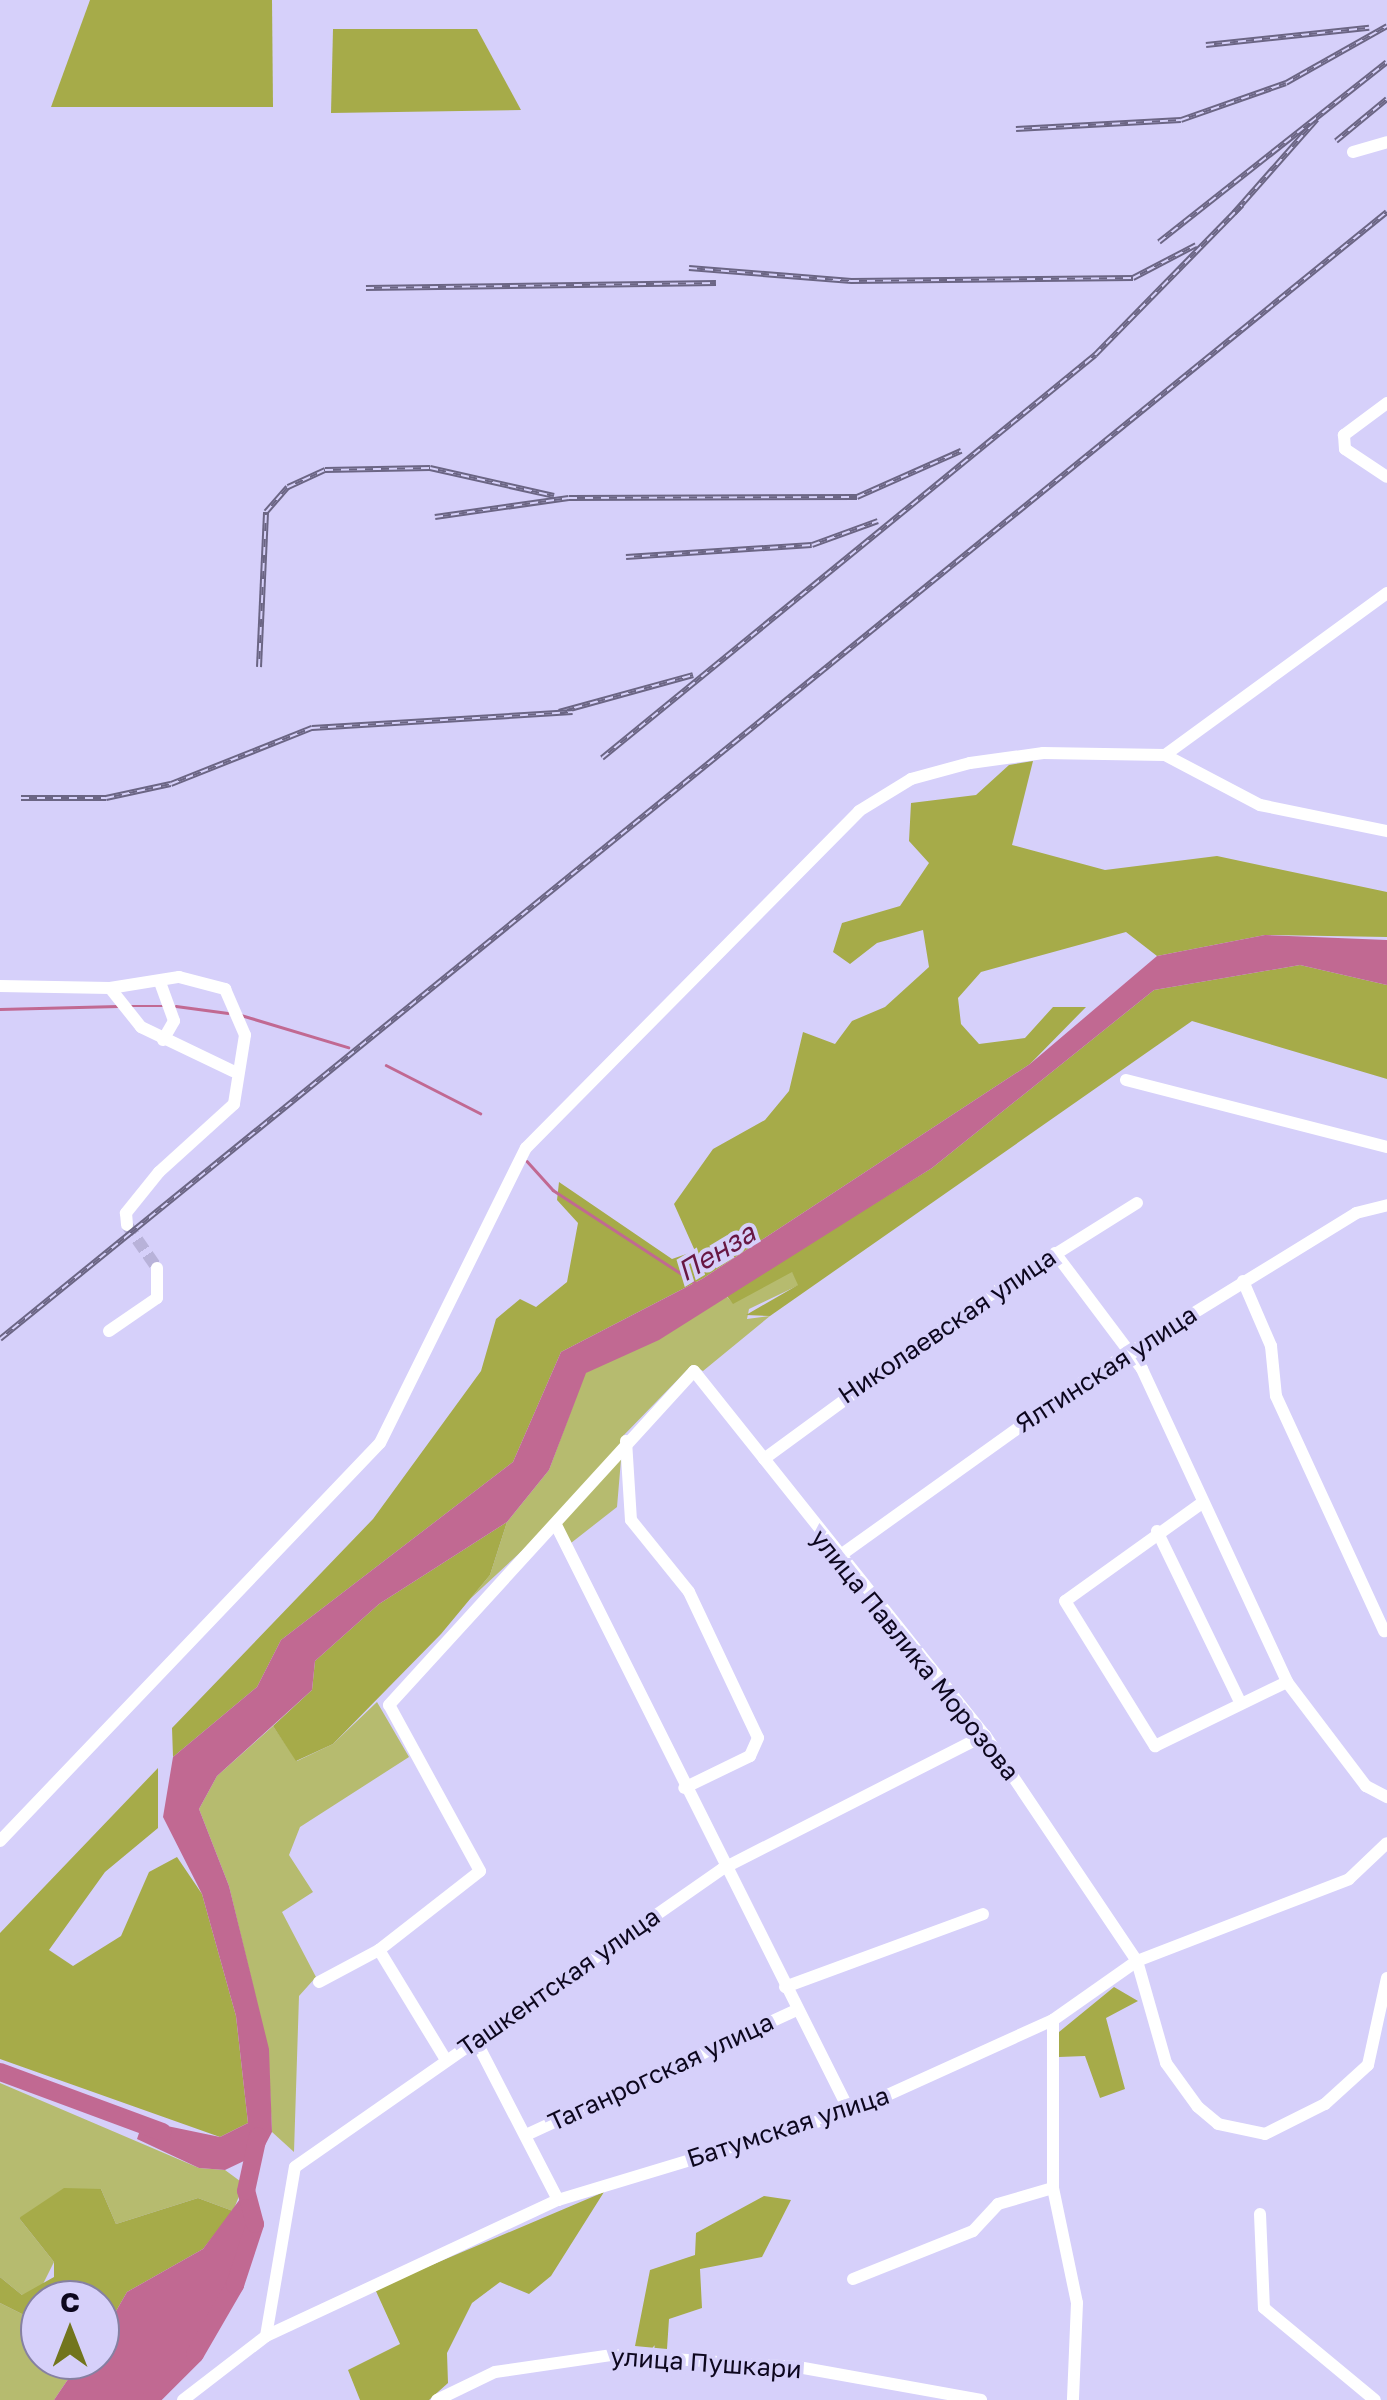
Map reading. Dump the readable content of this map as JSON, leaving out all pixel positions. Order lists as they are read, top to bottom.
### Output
{
  "streets": {
    "street": [
      "Николаевская улица",
      "Ялтинская улица",
      "улица Павлика Морозова",
      "Ташкентская улица",
      "Таганрогская улица",
      "Батумская улица",
      "улица Пушкари"
    ]
  },
  "crossings": [
    ["Николаевская улица", "улица Павлика Морозова"],
    ["Ялтинская улица", "улица Павлика Морозова"],
    ["улица Павлика Морозова", "Ташкентская улица"],
    ["улица Павлика Морозова", "Батумская улица"],
    ["Ташкентская улица", "Батумская улица"]
  ],
  "water": ["Пенза"],
  "north": "top"
}
